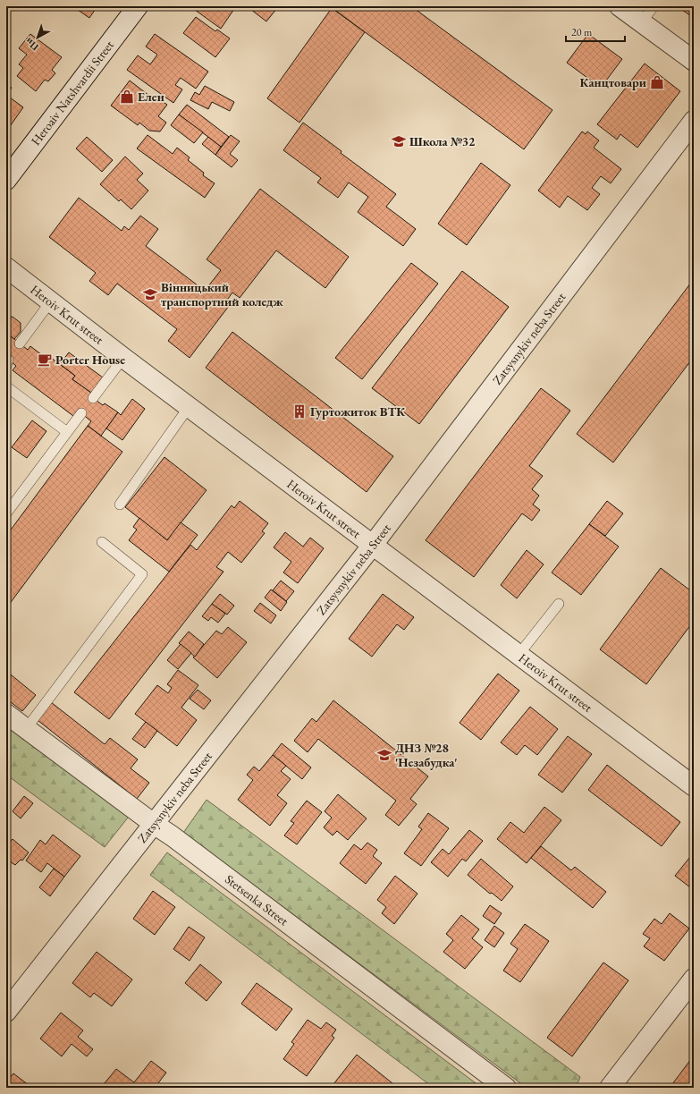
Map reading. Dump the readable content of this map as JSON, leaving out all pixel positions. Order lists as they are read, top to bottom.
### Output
{
  "streets": {
    "street": [
      "Heroaiv Natshvardii Street",
      "Heroiv Krut street",
      "Zatsysnykiv neba Street",
      "Stetsenka Street"
    ]
  },
  "crossings": [
    ["Heroiv Krut street", "Zatsysnykiv neba Street"],
    ["Zatsysnykiv neba Street", "Stetsenka Street"]
  ],
  "places": {
    "shop": ["Канцтовари", "Елен"],
    "school or university": ["Школа №32", "Вінницький транспортний коледж", "ДНЗ №28 'Незабудка'"],
    "cafe": ["Porter House"],
    "building": ["Гуртожиток ВТК"]
  },
  "scale_bar": "20 m",
  "north": "bottom left"
}
